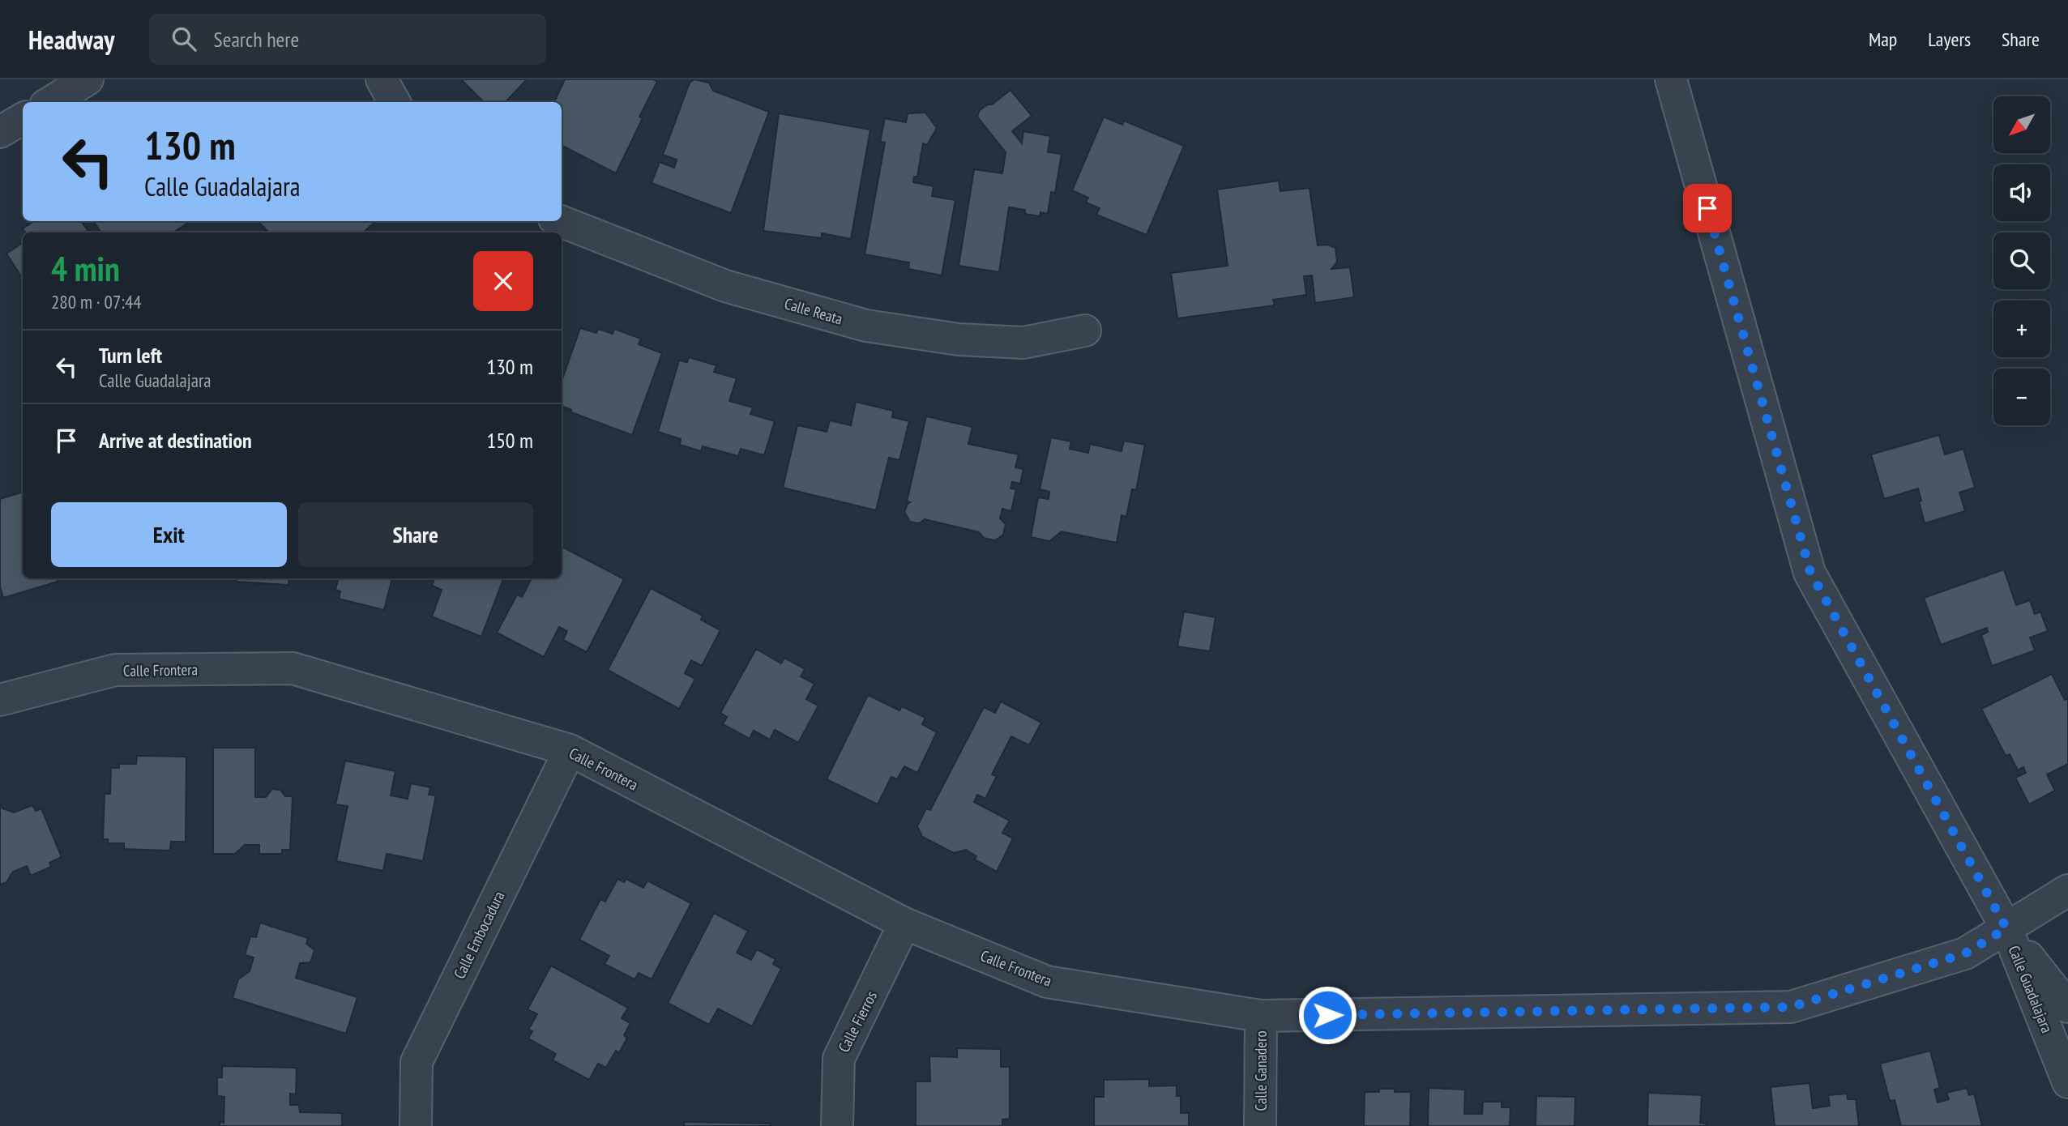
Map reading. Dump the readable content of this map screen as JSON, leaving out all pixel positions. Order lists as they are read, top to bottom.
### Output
{
  "streets": {
    "street": [
      "Calle Reata",
      "Calle Frontera",
      "Calle Embocadura",
      "Calle Guadalajara",
      "Calle Fierros",
      "Calle Ganadero"
    ]
  },
  "crossings": [
    ["Calle Frontera", "Calle Embocadura"],
    ["Calle Frontera", "Calle Guadalajara"],
    ["Calle Frontera", "Calle Fierros"],
    ["Calle Frontera", "Calle Ganadero"]
  ],
  "north": "bottom left",
  "page": {
    "header": "Headway",
    "search": "Search here",
    "nav": ["Map", "Layers", "Share"],
    "map_buttons": ["+", "−"],
    "turn": ["130 m", "Calle Guadalajara"],
    "heading": ["4 min", "280 m · 07:44"],
    "list": [
      {
        "name": "Turn left",
        "note": "Calle Guadalajara",
        "value": "130 m"
      },
      {
        "name": "Arrive at destination",
        "value": "150 m"
      }
    ],
    "buttons": ["Exit", "Share"]
  }
}
